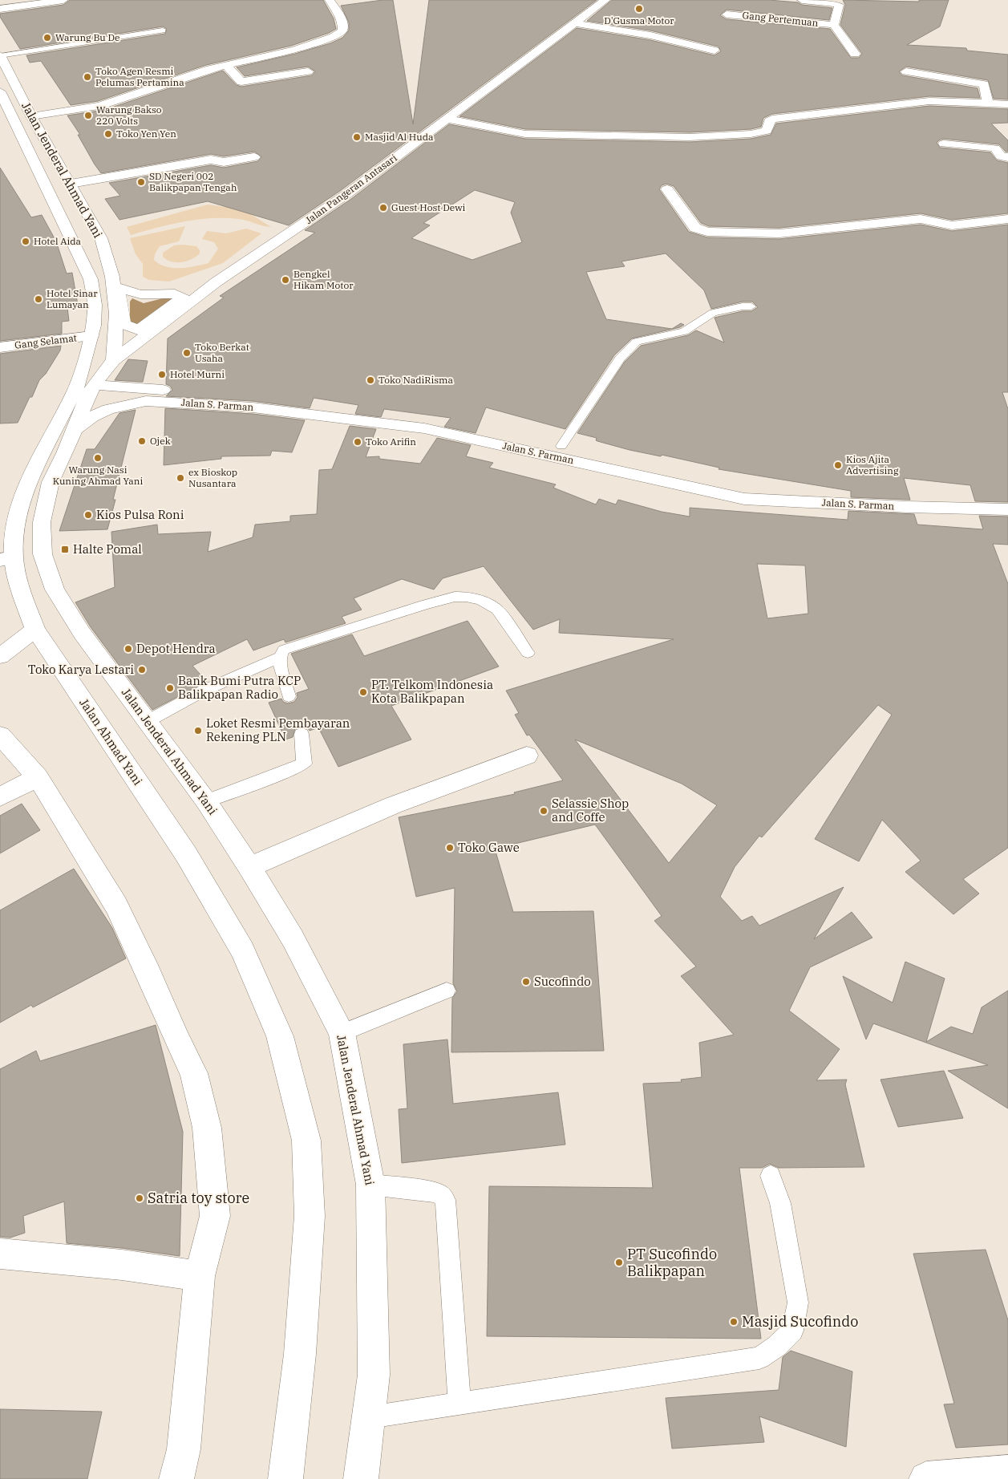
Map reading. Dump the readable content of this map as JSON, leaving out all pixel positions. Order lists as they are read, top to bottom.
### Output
{
  "streets": {
    "street": [
      "Gang Pertemuan",
      "Jalan Jenderal Ahmad Yani",
      "Jalan Pangeran Antasari",
      "Gang Selamat",
      "Jalan S. Parman",
      "Jalan Ahmad Yani"
    ]
  },
  "crossings": [
    ["Jalan Jenderal Ahmad Yani", "Jalan Pangeran Antasari"],
    ["Jalan Jenderal Ahmad Yani", "Gang Selamat"],
    ["Jalan Jenderal Ahmad Yani", "Jalan S. Parman"],
    ["Jalan Jenderal Ahmad Yani", "Jalan Ahmad Yani"]
  ],
  "places": {
    "other": [
      "D'Gusma Motor",
      "Warung Bu De",
      "Toko Agen Resmi Pelumas Pertamina",
      "Warung Bakso 220 Volts",
      "Toko Yen Yen",
      "Masjid Al Huda",
      "SD Negeri 002 Balikpapan Tengah",
      "Guest Host Dewi",
      "Hotel Aida",
      "Bengkel Hikam Motor",
      "Hotel Sinar Lumayan",
      "Toko Berkat Usaha",
      "Hotel Murni",
      "Toko NadiRisma",
      "Ojek",
      "Toko Arifin",
      "Warung Nasi Kuning Ahmad Yani",
      "Kios Ajita Advertising",
      "ex Bioskop Nusantara",
      "Kios Pulsa Roni",
      "Depot Hendra",
      "Toko Karya Lestari",
      "Bank Bumi Putra KCP Balikpapan Radio",
      "PT. Telkom Indonesia Kota Balikpapan",
      "Loket Resmi Pembayaran Rekening PLN",
      "Selassie Shop and Coffe",
      "Toko Gawe",
      "Sucofindo",
      "Satria toy store",
      "PT Sucofindo Balikpapan",
      "Masjid Sucofindo"
    ],
    "transit": ["Halte Pomal"]
  }
}
